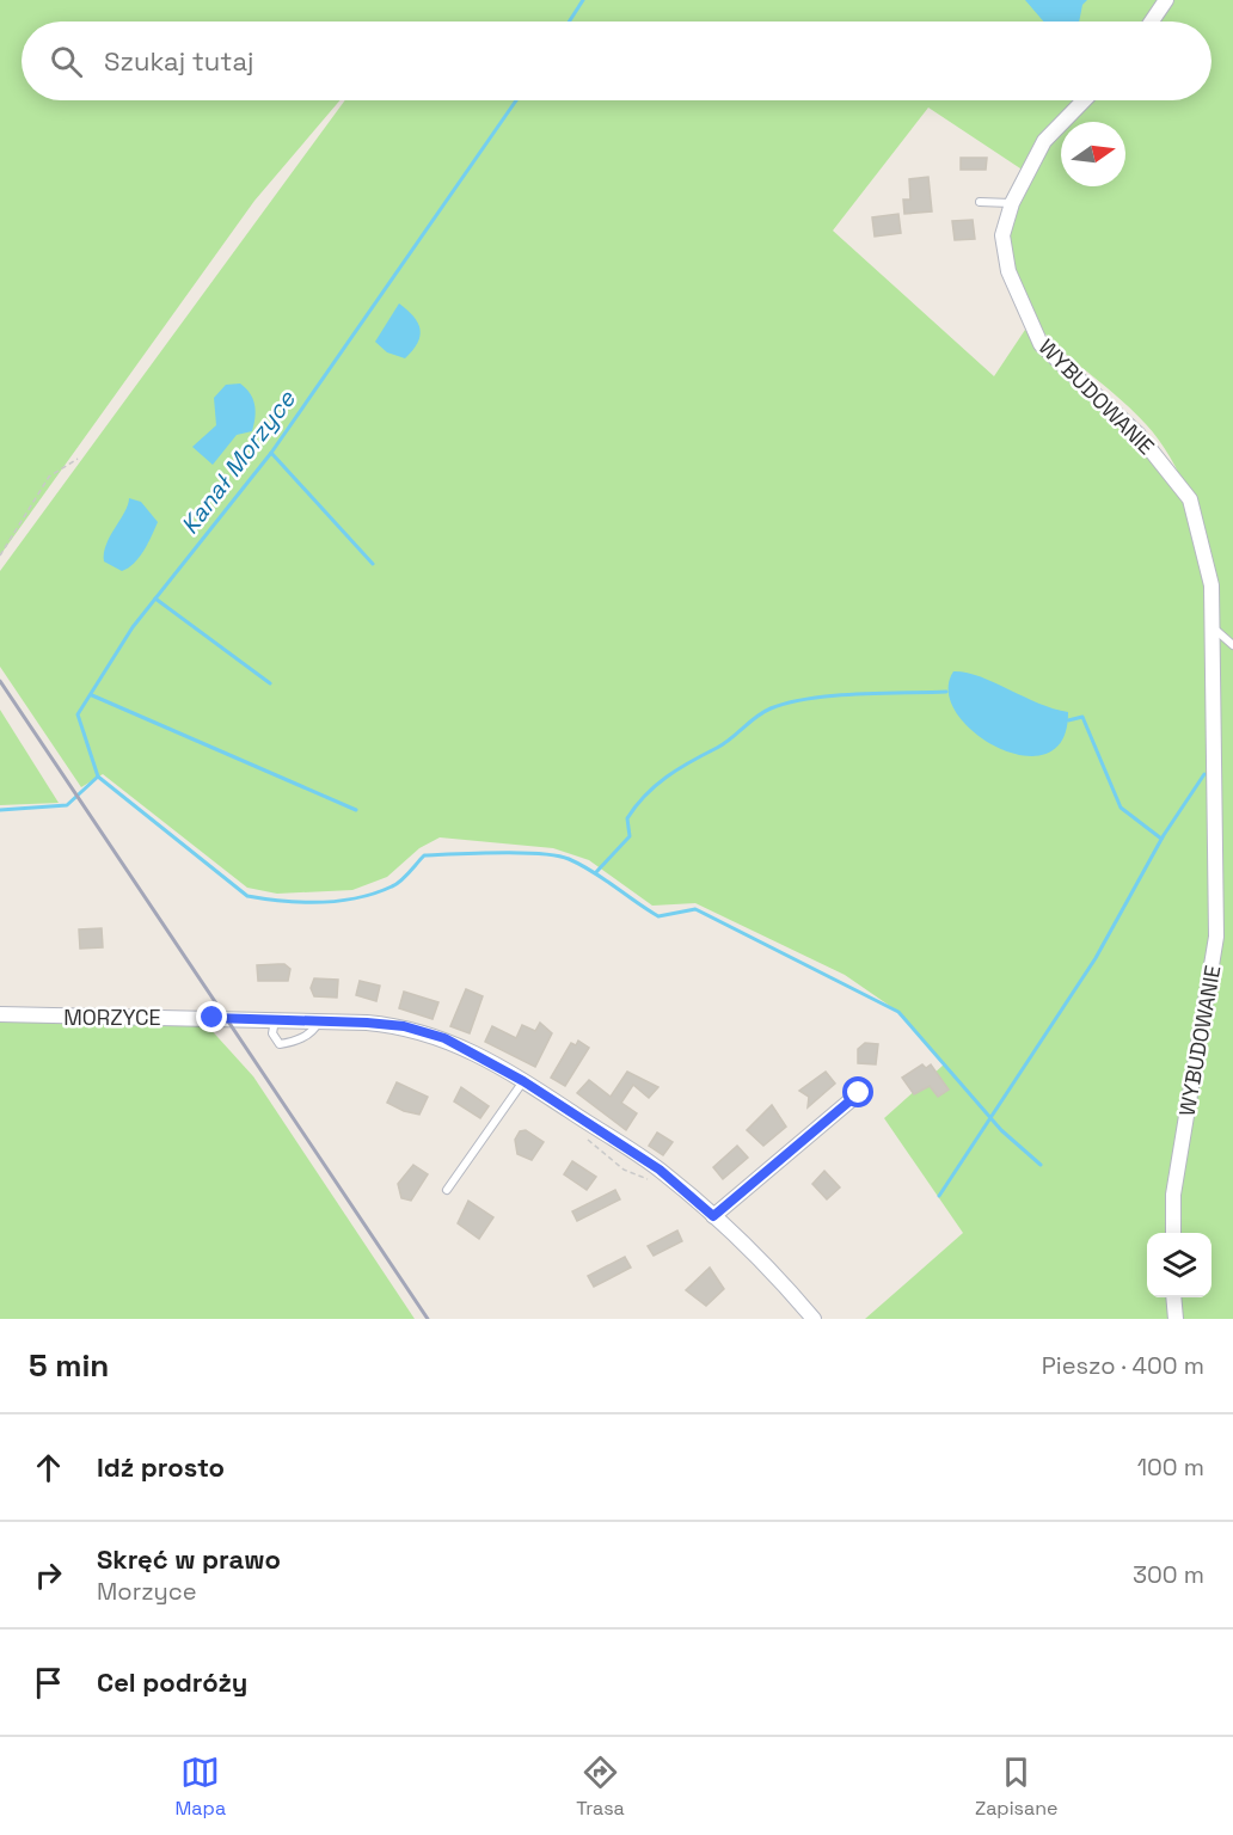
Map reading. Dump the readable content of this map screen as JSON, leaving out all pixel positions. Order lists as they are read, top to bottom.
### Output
{
  "streets": {
    "street": ["WYBUDOWANIE", "MORZYCE"]
  },
  "water": ["Kanał Morzyce"],
  "north": "right",
  "page": {
    "search": "Szukaj tutaj",
    "heading": ["5 min", "Pieszo · 400 m"],
    "list": [
      ["Idź prosto", "100 m"],
      ["Skręć w prawo", "Morzyce", "300 m"],
      "Cel podróży"
    ],
    "nav": ["Mapa", "Trasa", "Zapisane"]
  }
}
